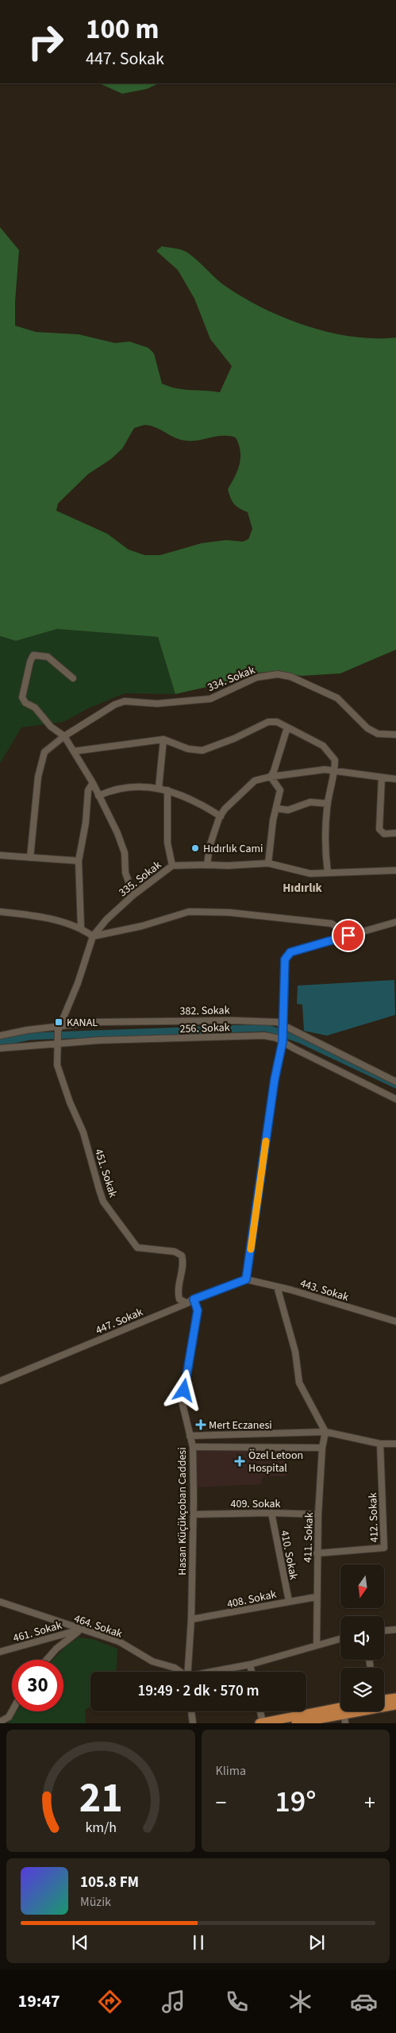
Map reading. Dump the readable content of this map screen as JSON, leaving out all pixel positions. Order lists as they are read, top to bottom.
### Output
{
  "streets": {
    "street": [
      "334. Sokak",
      "335. Sokak",
      "382. Sokak",
      "256. Sokak",
      "451. Sokak",
      "443. Sokak",
      "447. Sokak",
      "409. Sokak",
      "Hasan Küçükçoban Caddesi",
      "412. Sokak",
      "411. Sokak",
      "410. Sokak",
      "408. Sokak",
      "464. Sokak",
      "461. Sokak"
    ]
  },
  "crossings": [
    ["335. Sokak", "382. Sokak"],
    ["335. Sokak", "451. Sokak"],
    ["382. Sokak", "451. Sokak"],
    ["256. Sokak", "451. Sokak"],
    ["451. Sokak", "447. Sokak"],
    ["443. Sokak", "447. Sokak"],
    ["447. Sokak", "Hasan Küçükçoban Caddesi"],
    ["409. Sokak", "Hasan Küçükçoban Caddesi"],
    ["409. Sokak", "411. Sokak"],
    ["409. Sokak", "410. Sokak"],
    ["Hasan Küçükçoban Caddesi", "408. Sokak"],
    ["412. Sokak", "411. Sokak"],
    ["411. Sokak", "408. Sokak"],
    ["410. Sokak", "408. Sokak"],
    ["464. Sokak", "461. Sokak"]
  ],
  "districts": ["Hıdırlık"],
  "places": {
    "other": ["Hıdırlık Cami"],
    "transit": ["KANAL"],
    "health": ["Mert Eczanesi", "Özel Letoon Hospital"]
  },
  "north": "bottom",
  "page": {
    "turn": ["100 m", "447. Sokak"],
    "limit": "30",
    "trip": "19:49 · 2 dk · 570 m",
    "tile": "Klima",
    "heat": ["−", "19°", "+"],
    "song": ["105.8 FM", "Müzik"],
    "tabs": "19:47",
    "gauge": ["21", "km/h"]
  }
}
